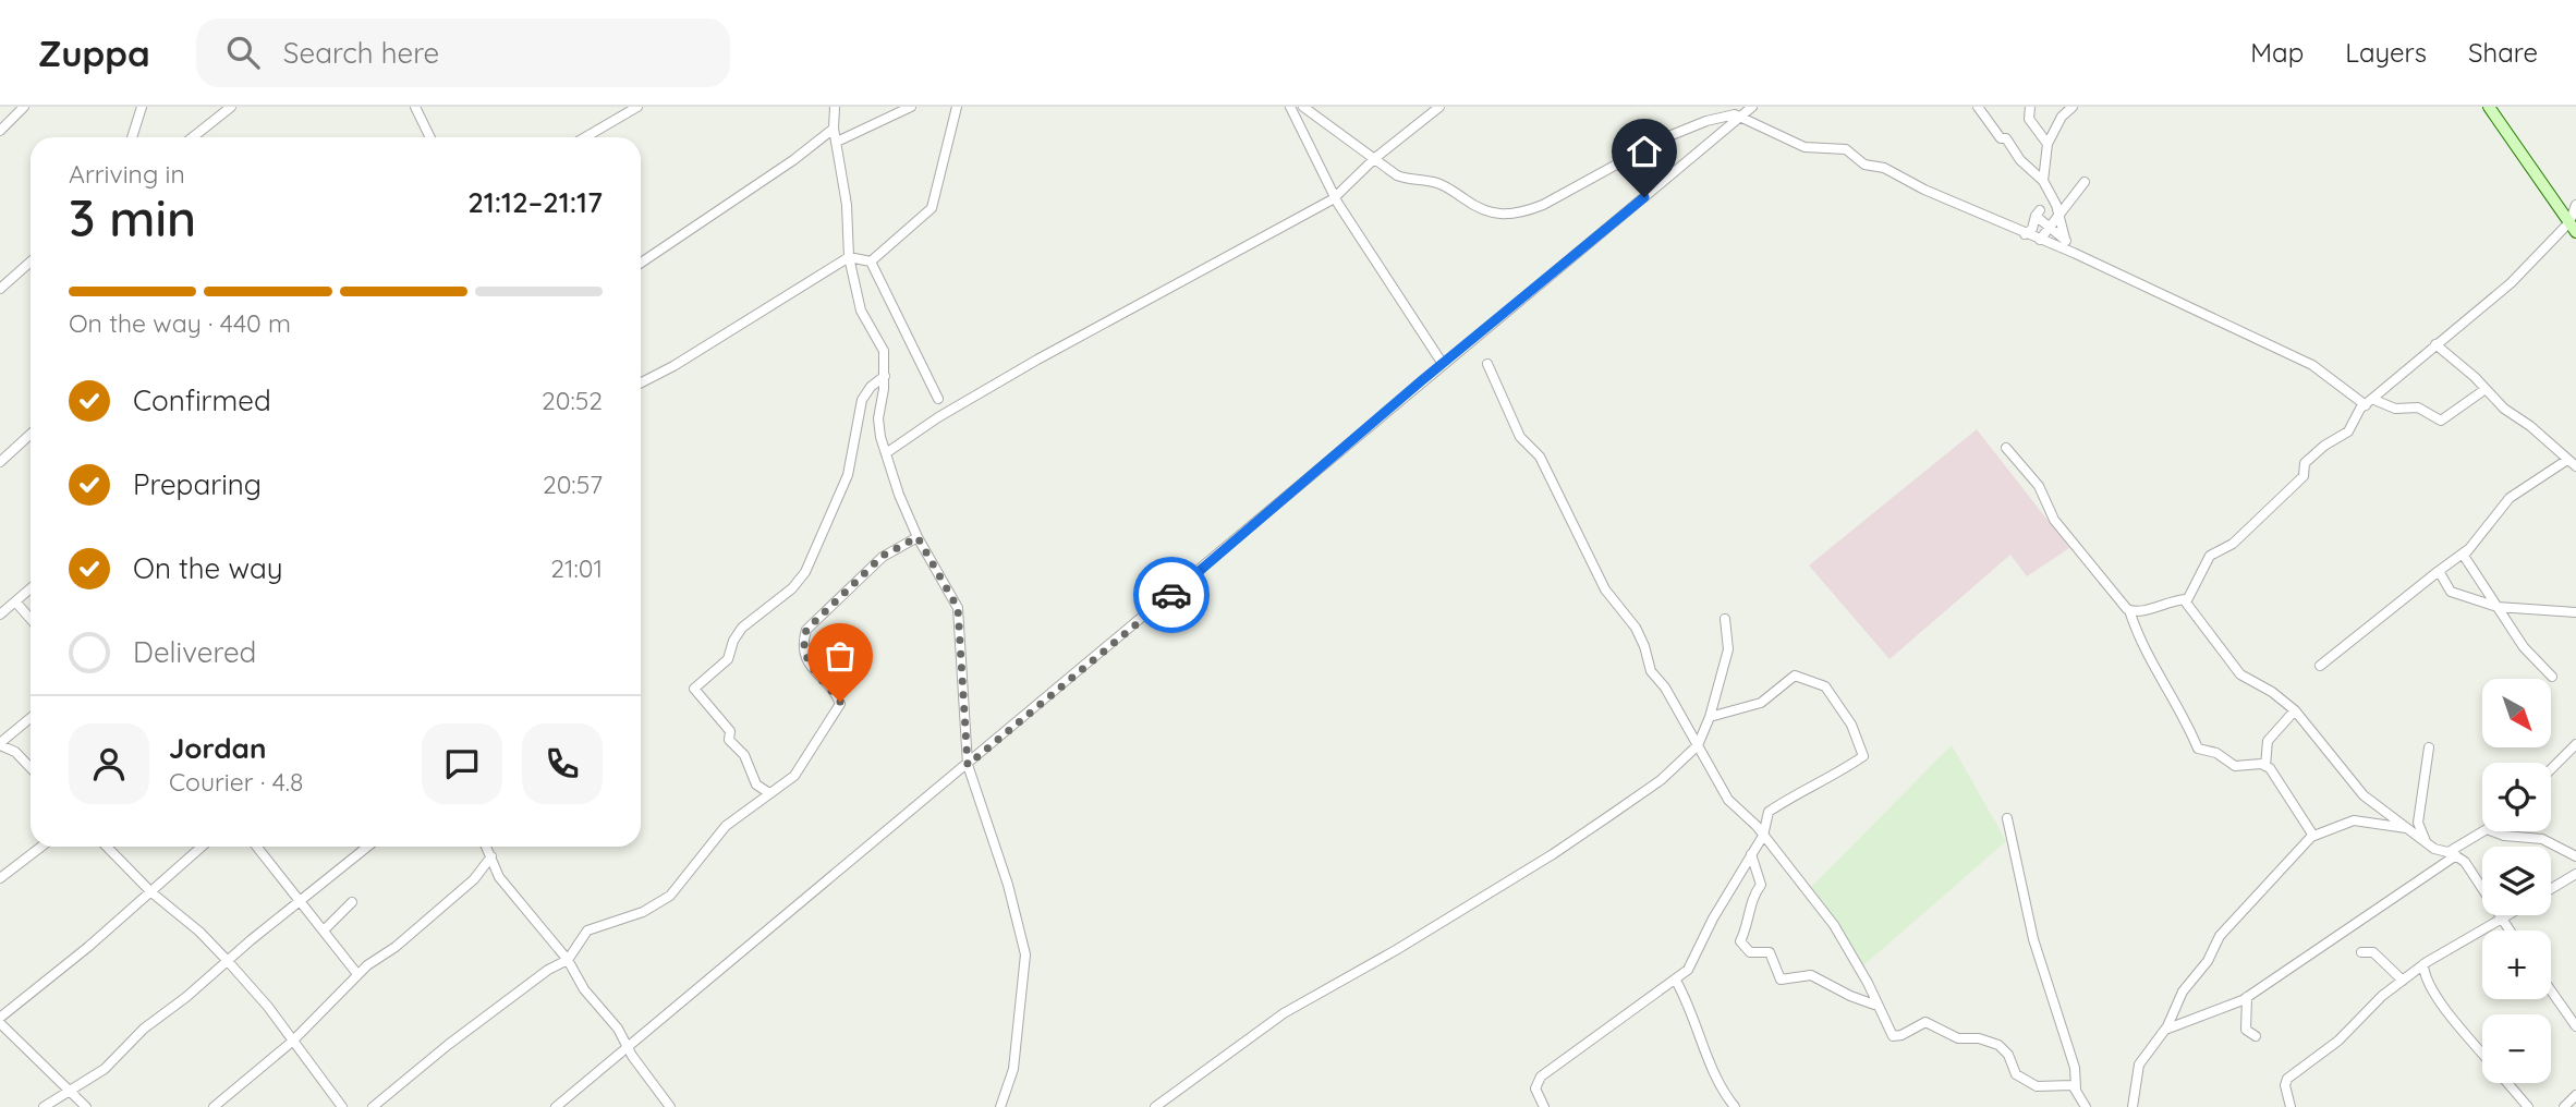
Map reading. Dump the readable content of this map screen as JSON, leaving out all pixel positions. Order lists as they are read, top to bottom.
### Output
{
  "north": "bottom right",
  "page": {
    "header": "Zuppa",
    "search": "Search here",
    "nav": ["Map", "Layers", "Share"],
    "heading": ["3 min", "Arriving in", "21:12–21:17"],
    "panel": ["Jordan", "Courier · 4.8"],
    "bar": "On the way · 440 m",
    "list": [
      ["Confirmed", "20:52"],
      ["Preparing", "20:57"],
      ["On the way", "21:01"],
      "Delivered"
    ],
    "map_buttons": ["+", "−"]
  }
}
